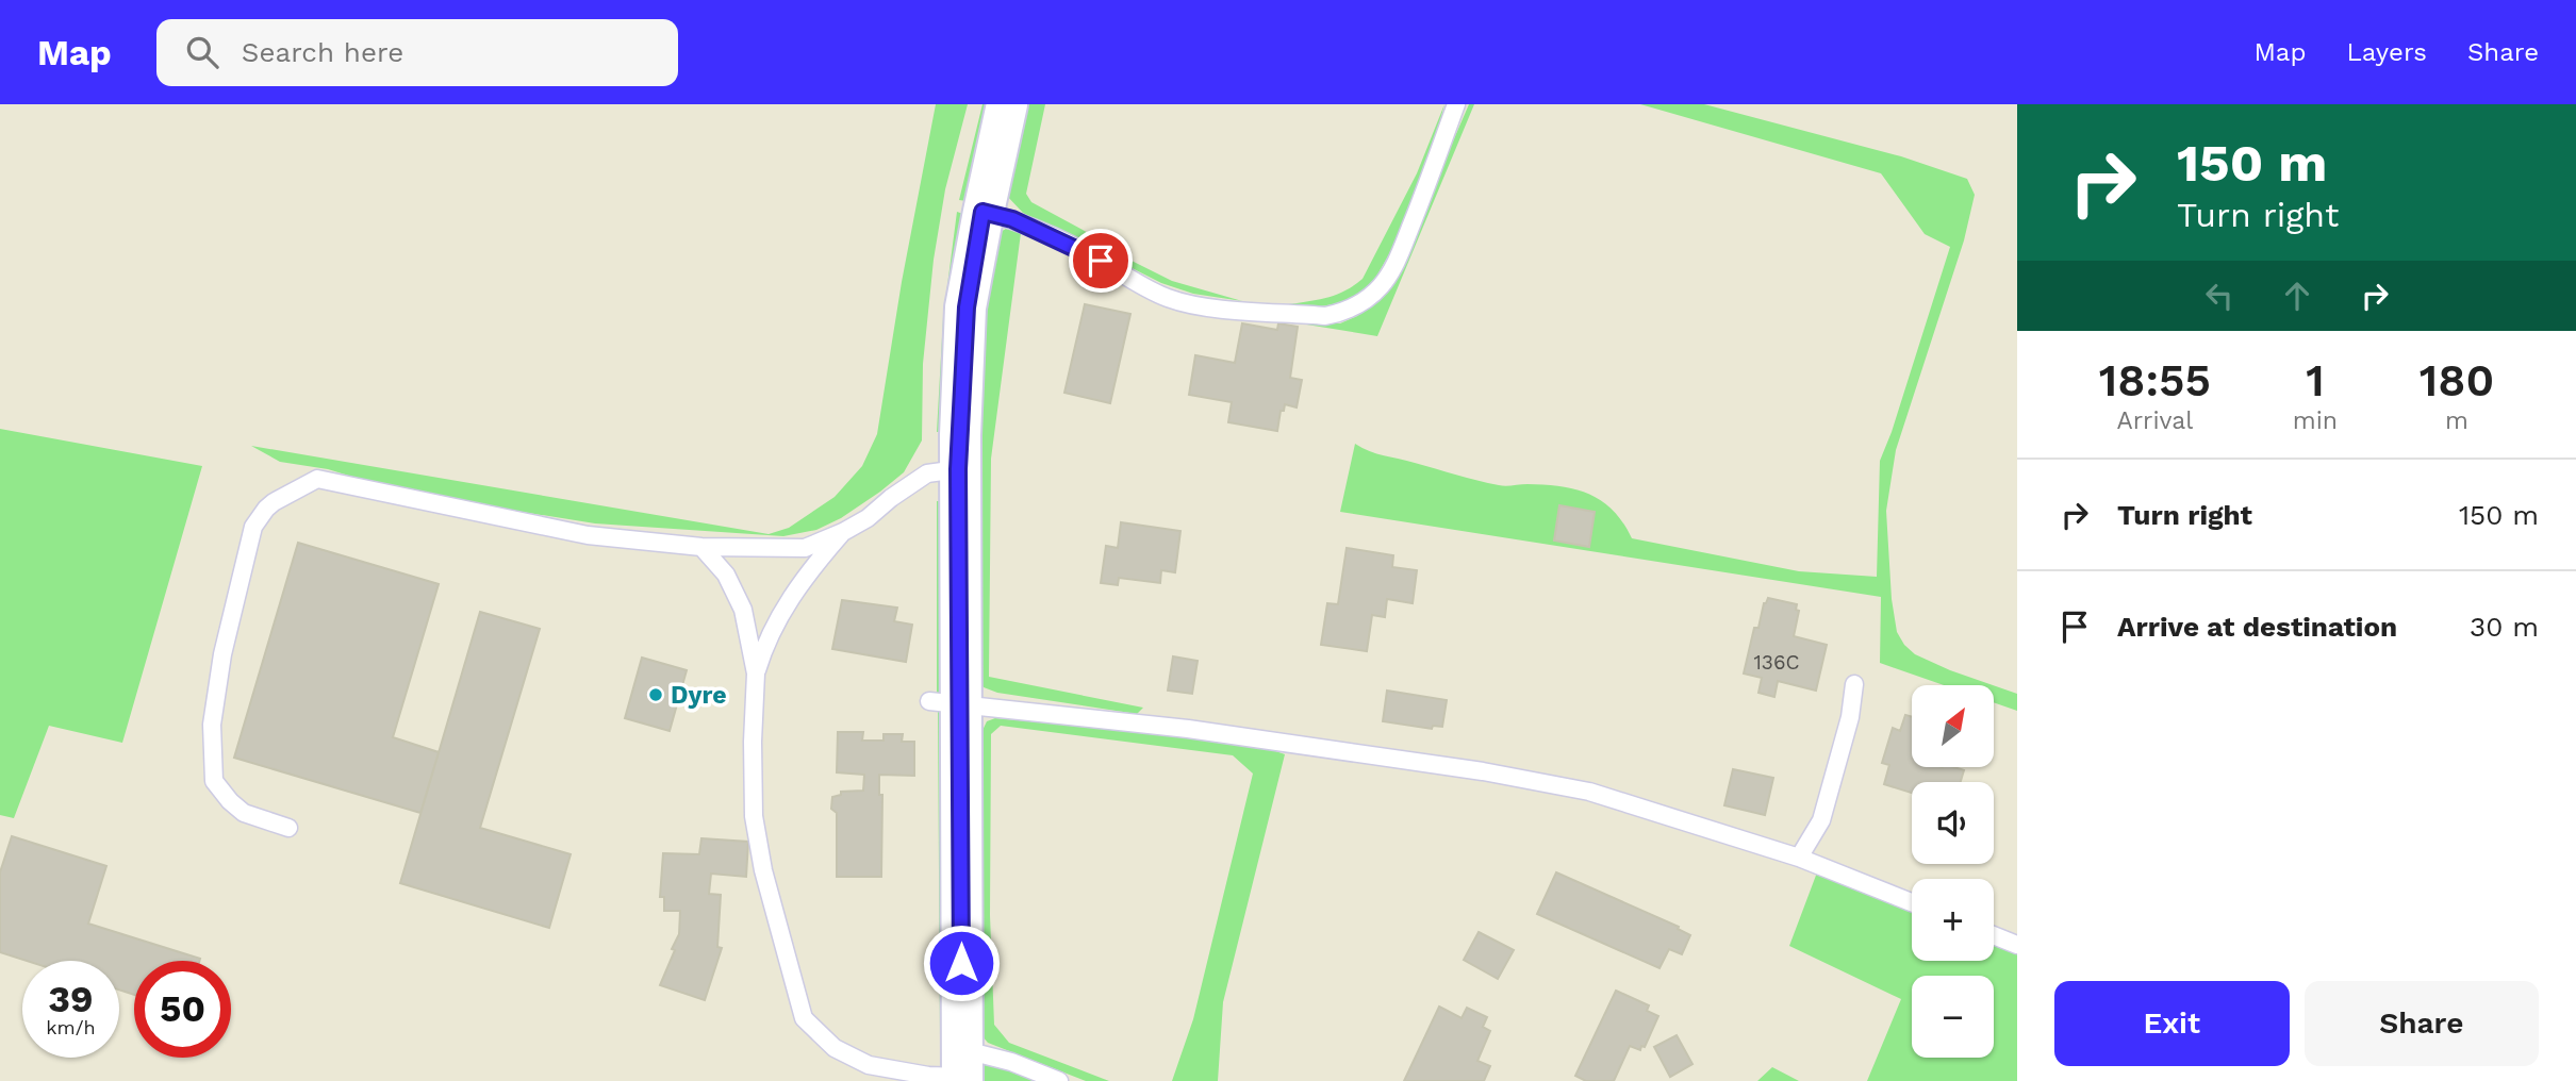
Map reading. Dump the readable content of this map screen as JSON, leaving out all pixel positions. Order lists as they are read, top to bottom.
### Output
{
  "places": ["Dyre"],
  "house_numbers": ["136C"],
  "north": "top right",
  "page": {
    "header": "Map",
    "search": "Search here",
    "nav": ["Map", "Layers", "Share"],
    "turn": ["150 m", "Turn right"],
    "eta": [
      "18:55",
      "Arrival",
      "1",
      "min",
      "180",
      "m"
    ],
    "list": [
      {
        "name": "Turn right",
        "value": "150 m"
      },
      {
        "name": "Arrive at destination",
        "value": "30 m"
      }
    ],
    "map_buttons": ["+", "−"],
    "speed": "39 km/h",
    "limit": "50",
    "buttons": ["Exit", "Share"]
  }
}
